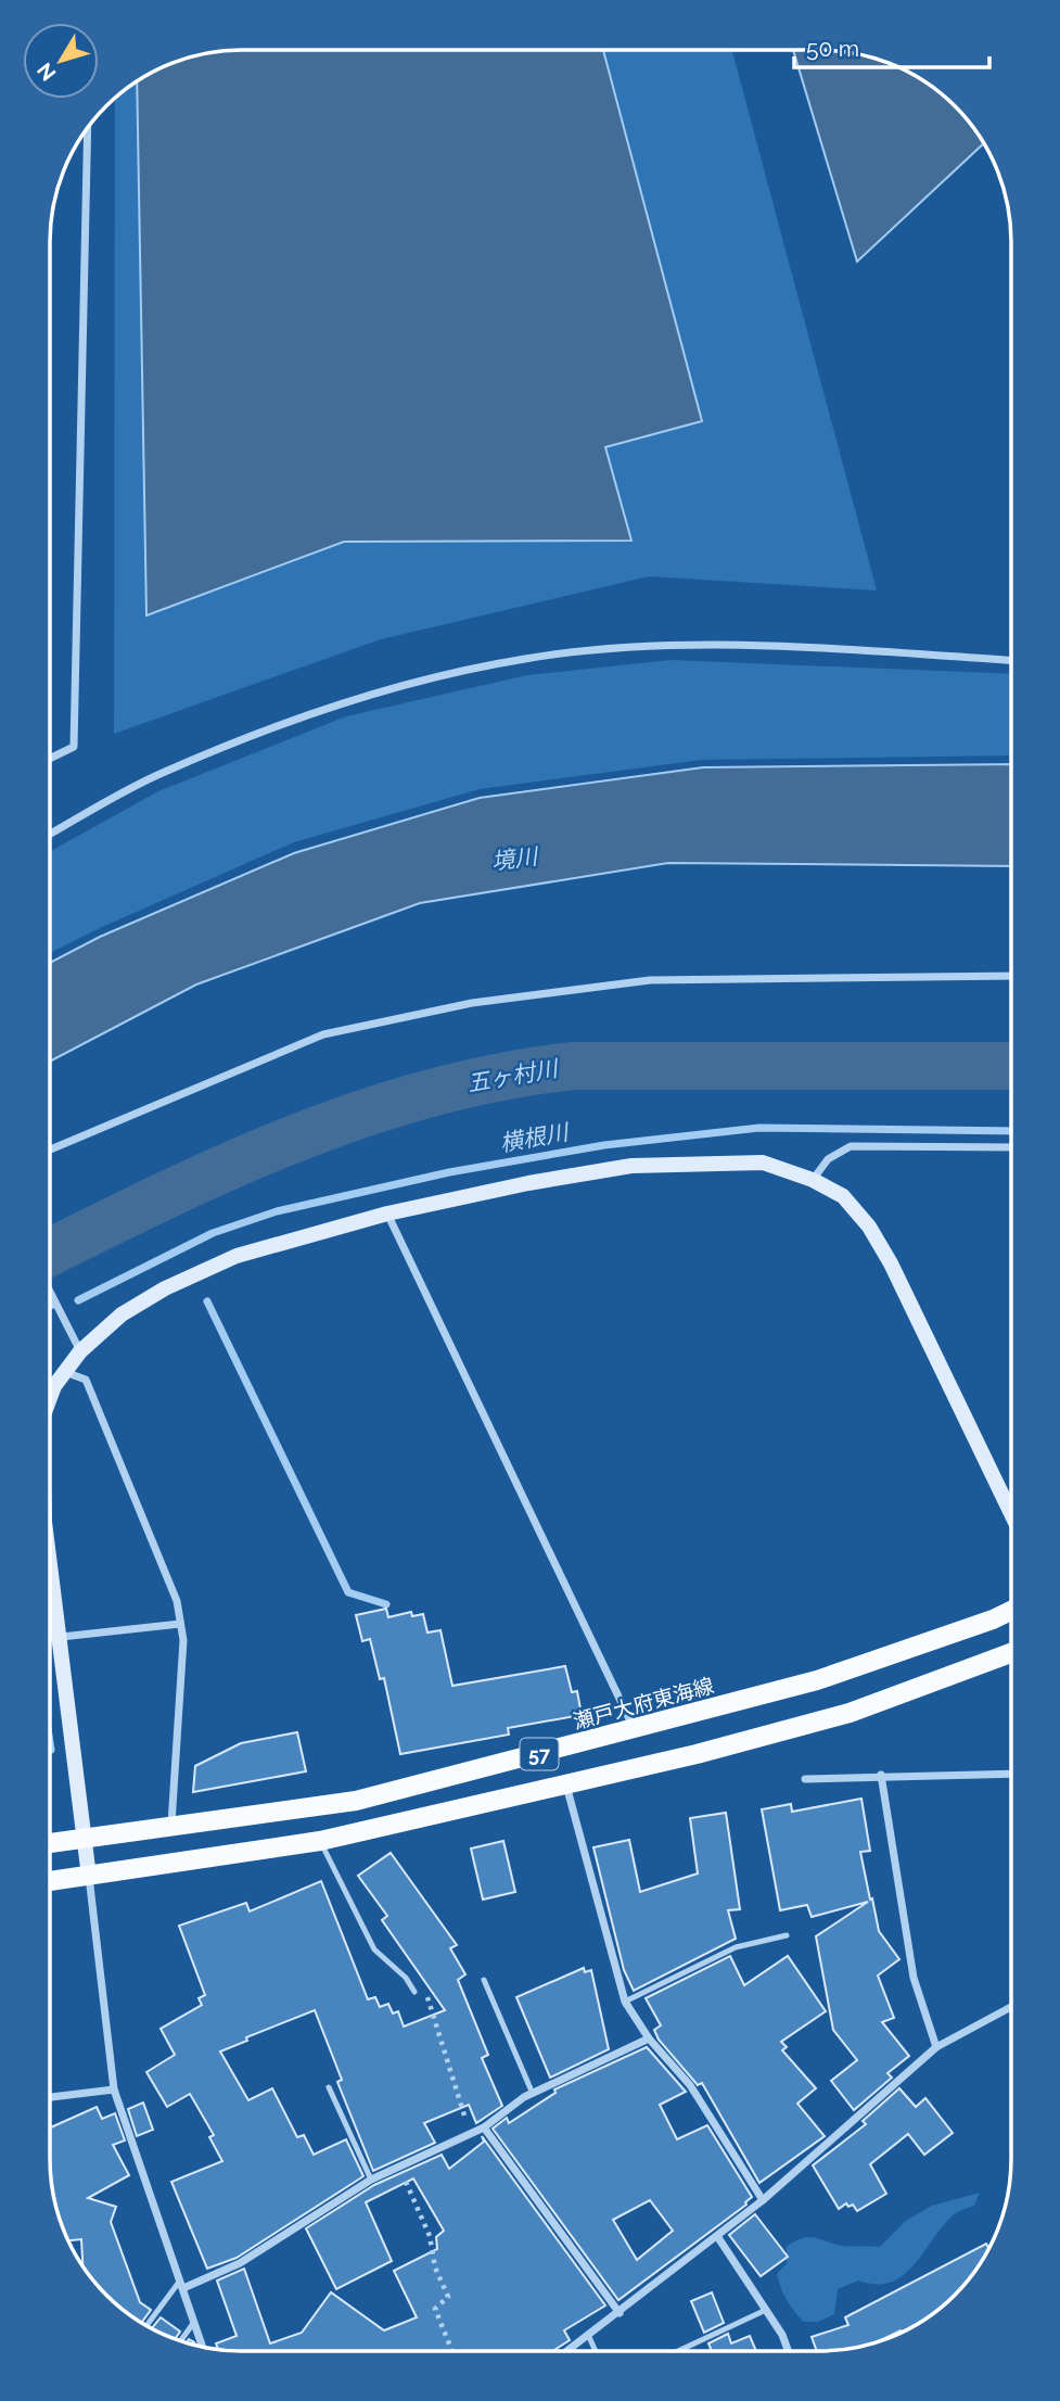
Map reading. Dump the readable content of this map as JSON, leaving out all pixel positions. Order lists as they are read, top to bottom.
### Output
{
  "streets": {
    "main road": ["瀬戸大府東海線", "57"]
  },
  "water": ["境川", "五ヶ村川", "横根川"],
  "scale_bar": "50 m",
  "north": "bottom left"
}
